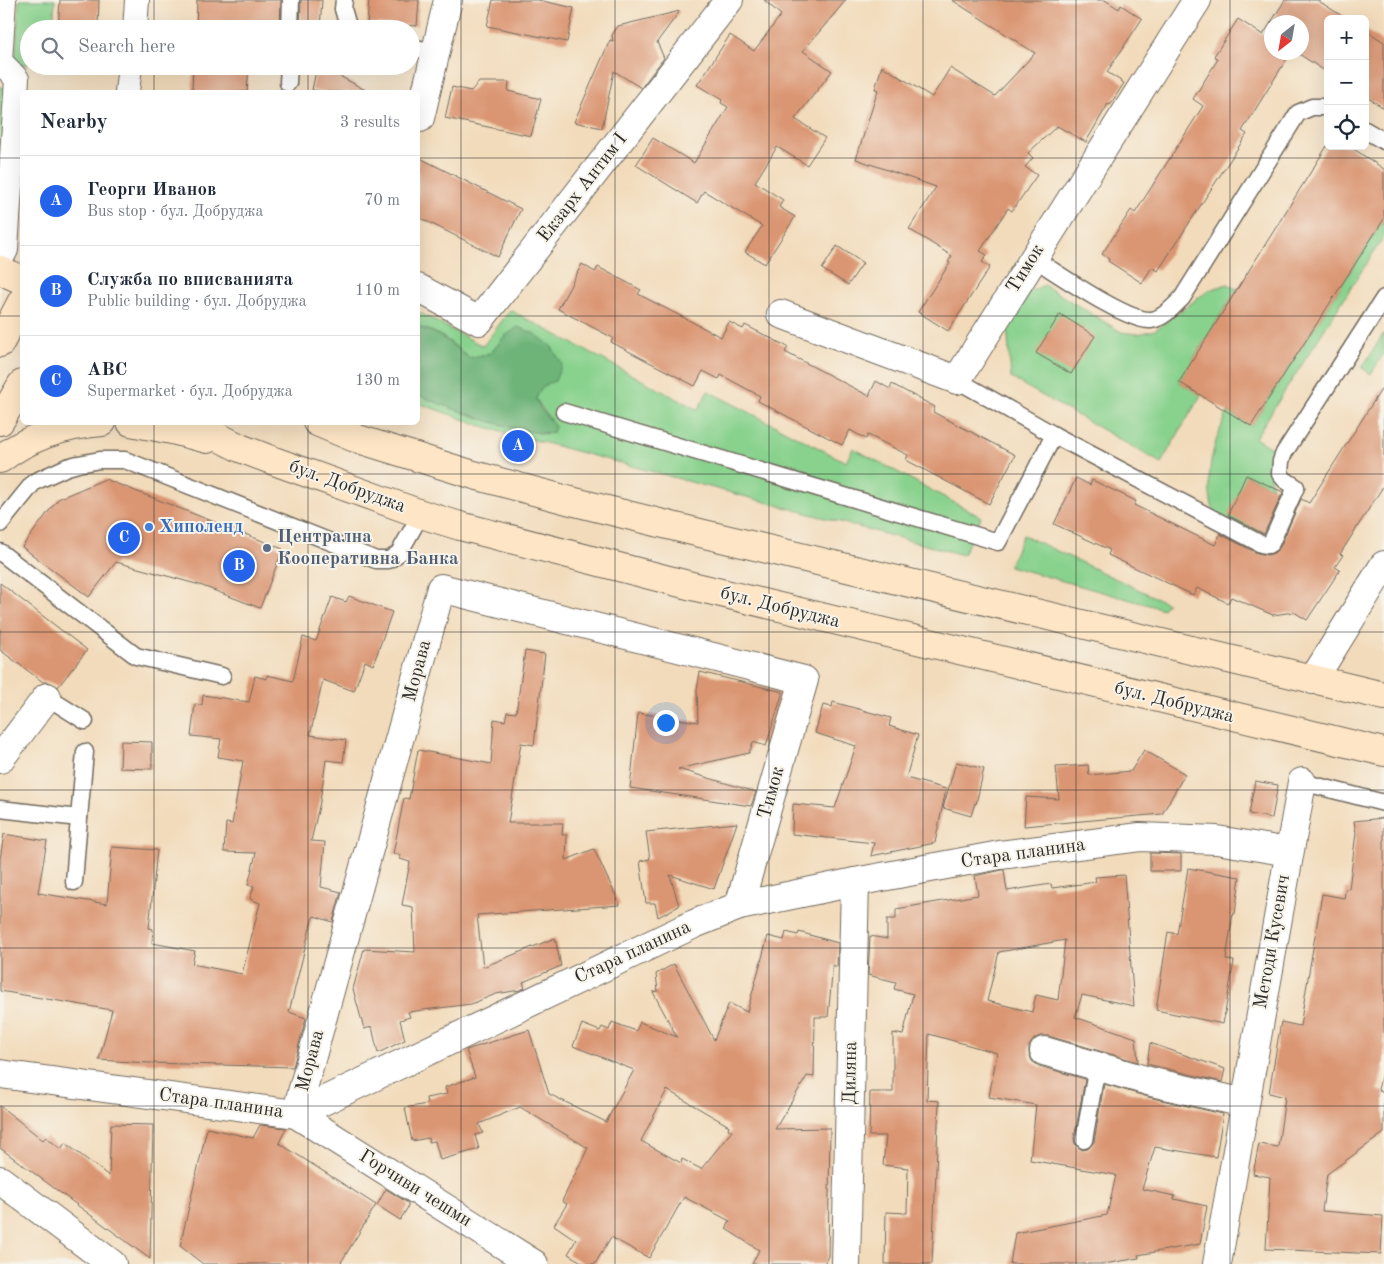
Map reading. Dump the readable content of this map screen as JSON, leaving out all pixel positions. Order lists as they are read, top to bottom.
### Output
{
  "streets": {
    "main road": ["бул. Добруджа"],
    "street": [
      "Екзарх Антим I",
      "Тимок",
      "Морава",
      "Стара планина",
      "Методи Кусевич",
      "Диляна",
      "Горчиви чешми"
    ]
  },
  "crossings": [
    ["Тимок", "Морава"],
    ["Тимок", "Стара планина"],
    ["Морава", "Стара планина"],
    ["Морава", "Горчиви чешми"],
    ["Стара планина", "Методи Кусевич"],
    ["Стара планина", "Диляна"],
    ["Стара планина", "Горчиви чешми"]
  ],
  "places": ["Хиполенд", "Централна Кооперативна Банка"],
  "north": "bottom left",
  "page": {
    "map_buttons": ["+", "−"],
    "search": "Search here",
    "heading": ["Nearby", "3 results"],
    "list": [
      {
        "mark": "A",
        "name": "Георги Иванов",
        "note": "Bus stop · бул. Добруджа",
        "value": "70 m"
      },
      {
        "mark": "B",
        "name": "Служба по вписванията",
        "note": "Public building · бул. Добруджа",
        "value": "110 m"
      },
      {
        "mark": "C",
        "name": "ABC",
        "note": "Supermarket · бул. Добруджа",
        "value": "130 m"
      }
    ],
    "pins": ["A", "C", "B"]
  }
}
